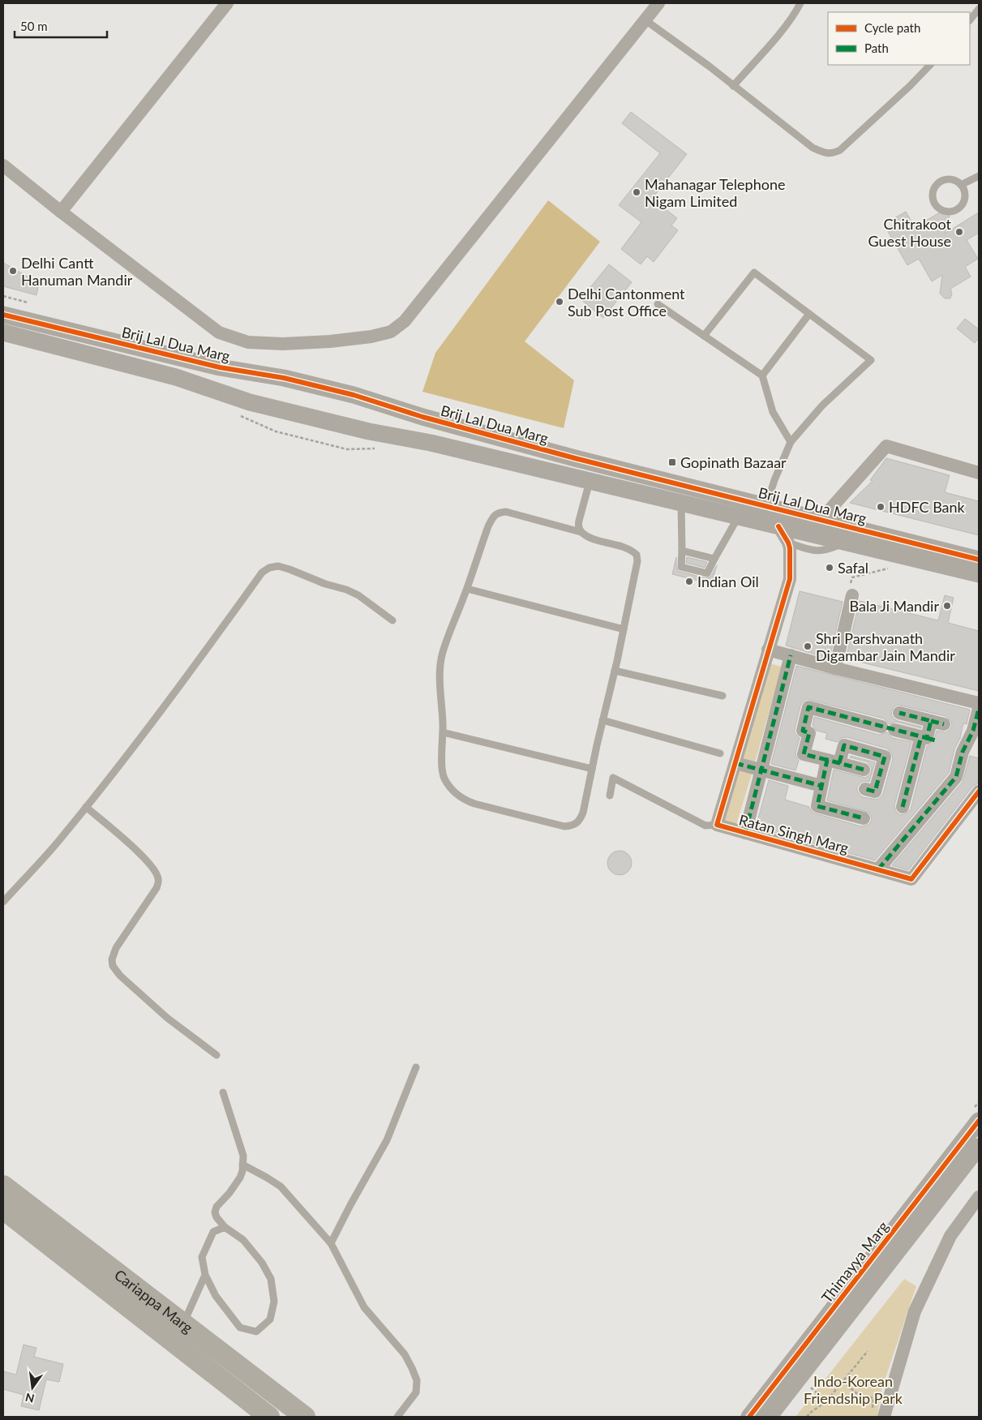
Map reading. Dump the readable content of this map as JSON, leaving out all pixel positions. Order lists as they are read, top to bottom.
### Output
{
  "streets": {
    "main road": ["Cariappa Marg"],
    "street": ["Brij Lal Dua Marg", "Ratan Singh Marg", "Thimayya Marg"]
  },
  "parks": ["Indo-Korean Friendship Park"],
  "places": {
    "other": [
      "Mahanagar Telephone Nigam Limited",
      "Chitrakoot Guest House",
      "Delhi Cantt Hanuman Mandir",
      "Delhi Cantonment Sub Post Office",
      "HDFC Bank",
      "Safal",
      "Indian Oil",
      "Bala Ji Mandir",
      "Shri Parshvanath Digambar Jain Mandir"
    ],
    "transit": ["Gopinath Bazaar"]
  },
  "legend": ["Cycle path", "Path"],
  "scale_bar": "50 m",
  "north": "bottom"
}
